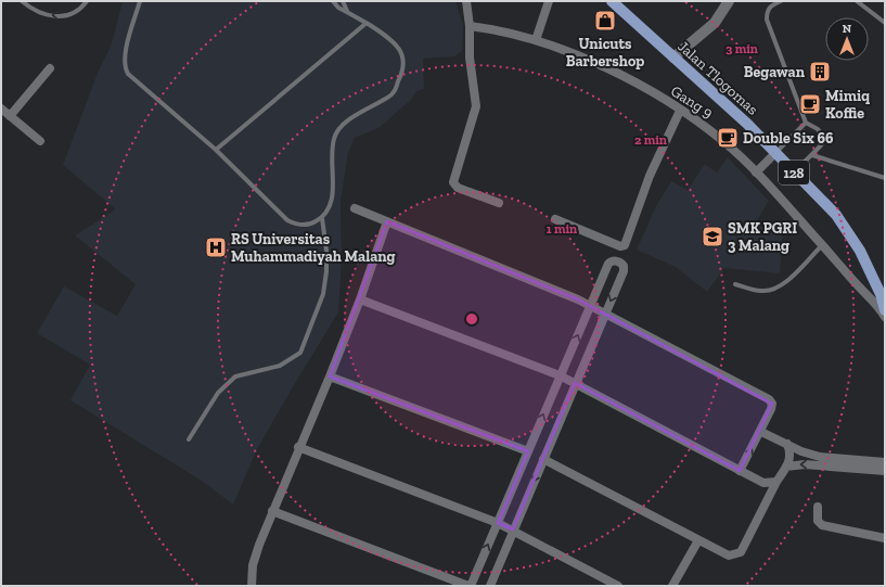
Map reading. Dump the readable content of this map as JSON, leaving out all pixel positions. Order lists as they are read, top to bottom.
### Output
{
  "streets": {
    "main road": ["Jalan Tlogomas", "128"],
    "street": ["Gang 9"]
  },
  "places": {
    "shop": ["Unicuts Barbershop"],
    "building": ["Begawan"],
    "cafe": ["Mimiq Koffie", "Double Six 66"],
    "school or university": ["SMK PGRI 3 Malang"],
    "hospital": ["RS Universitas Muhammadiyah Malang"]
  },
  "north": "top",
  "rings": ["3 min", "2 min", "1 min"]
}
